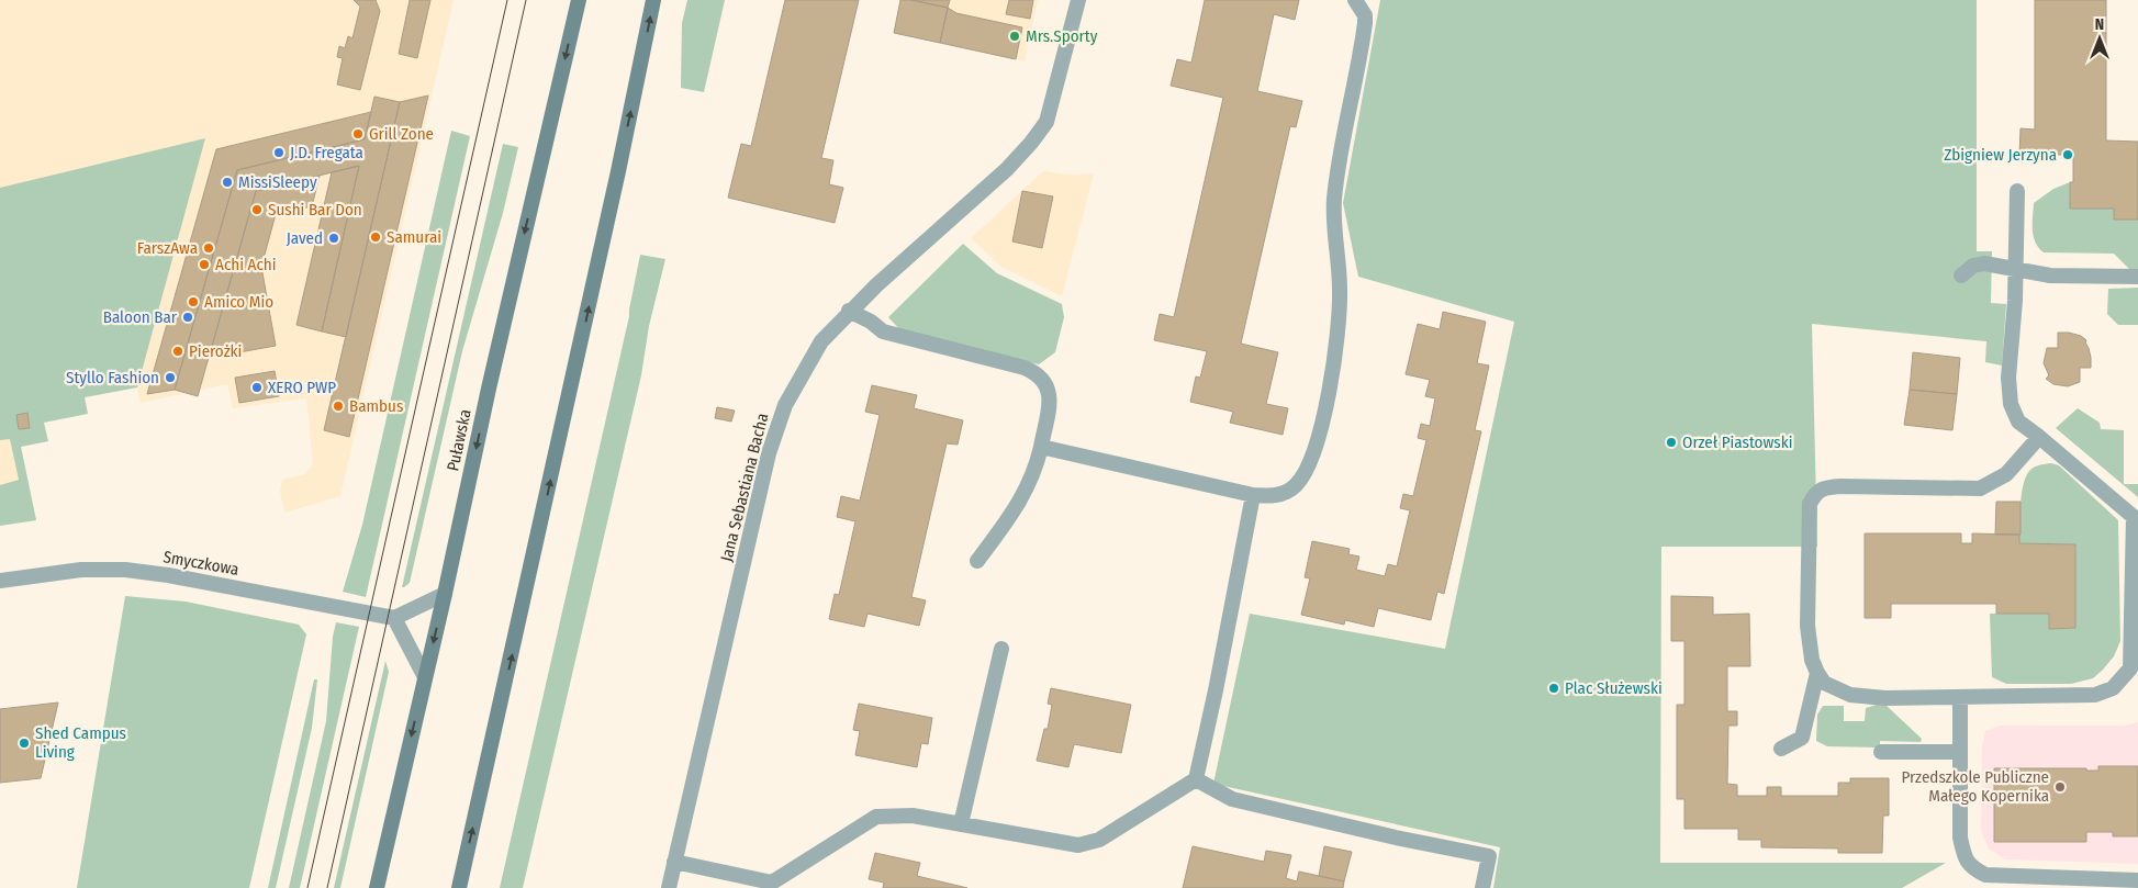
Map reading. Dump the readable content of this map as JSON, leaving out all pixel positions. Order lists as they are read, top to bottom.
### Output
{
  "streets": {
    "main road": ["Puławska"],
    "street": ["Jana Sebastiana Bacha", "Smyczkowa"]
  },
  "places": [
    "Mrs.Sporty",
    "Grill Zone",
    "J.D. Fregata",
    "Zbigniew Jerzyna",
    "MissiSleepy",
    "Sushi Bar Don",
    "Samurai",
    "Javed",
    "FarszAwa",
    "Achi Achi",
    "Amico Mio",
    "Baloon Bar",
    "Pierożki",
    "Styllo Fashion",
    "XERO PWP",
    "Bambus",
    "Orzeł Piastowski",
    "Plac Służewski",
    "Shed Campus Living",
    "Przedszkole Publiczne Małego Kopernika"
  ],
  "north": "top"
}
